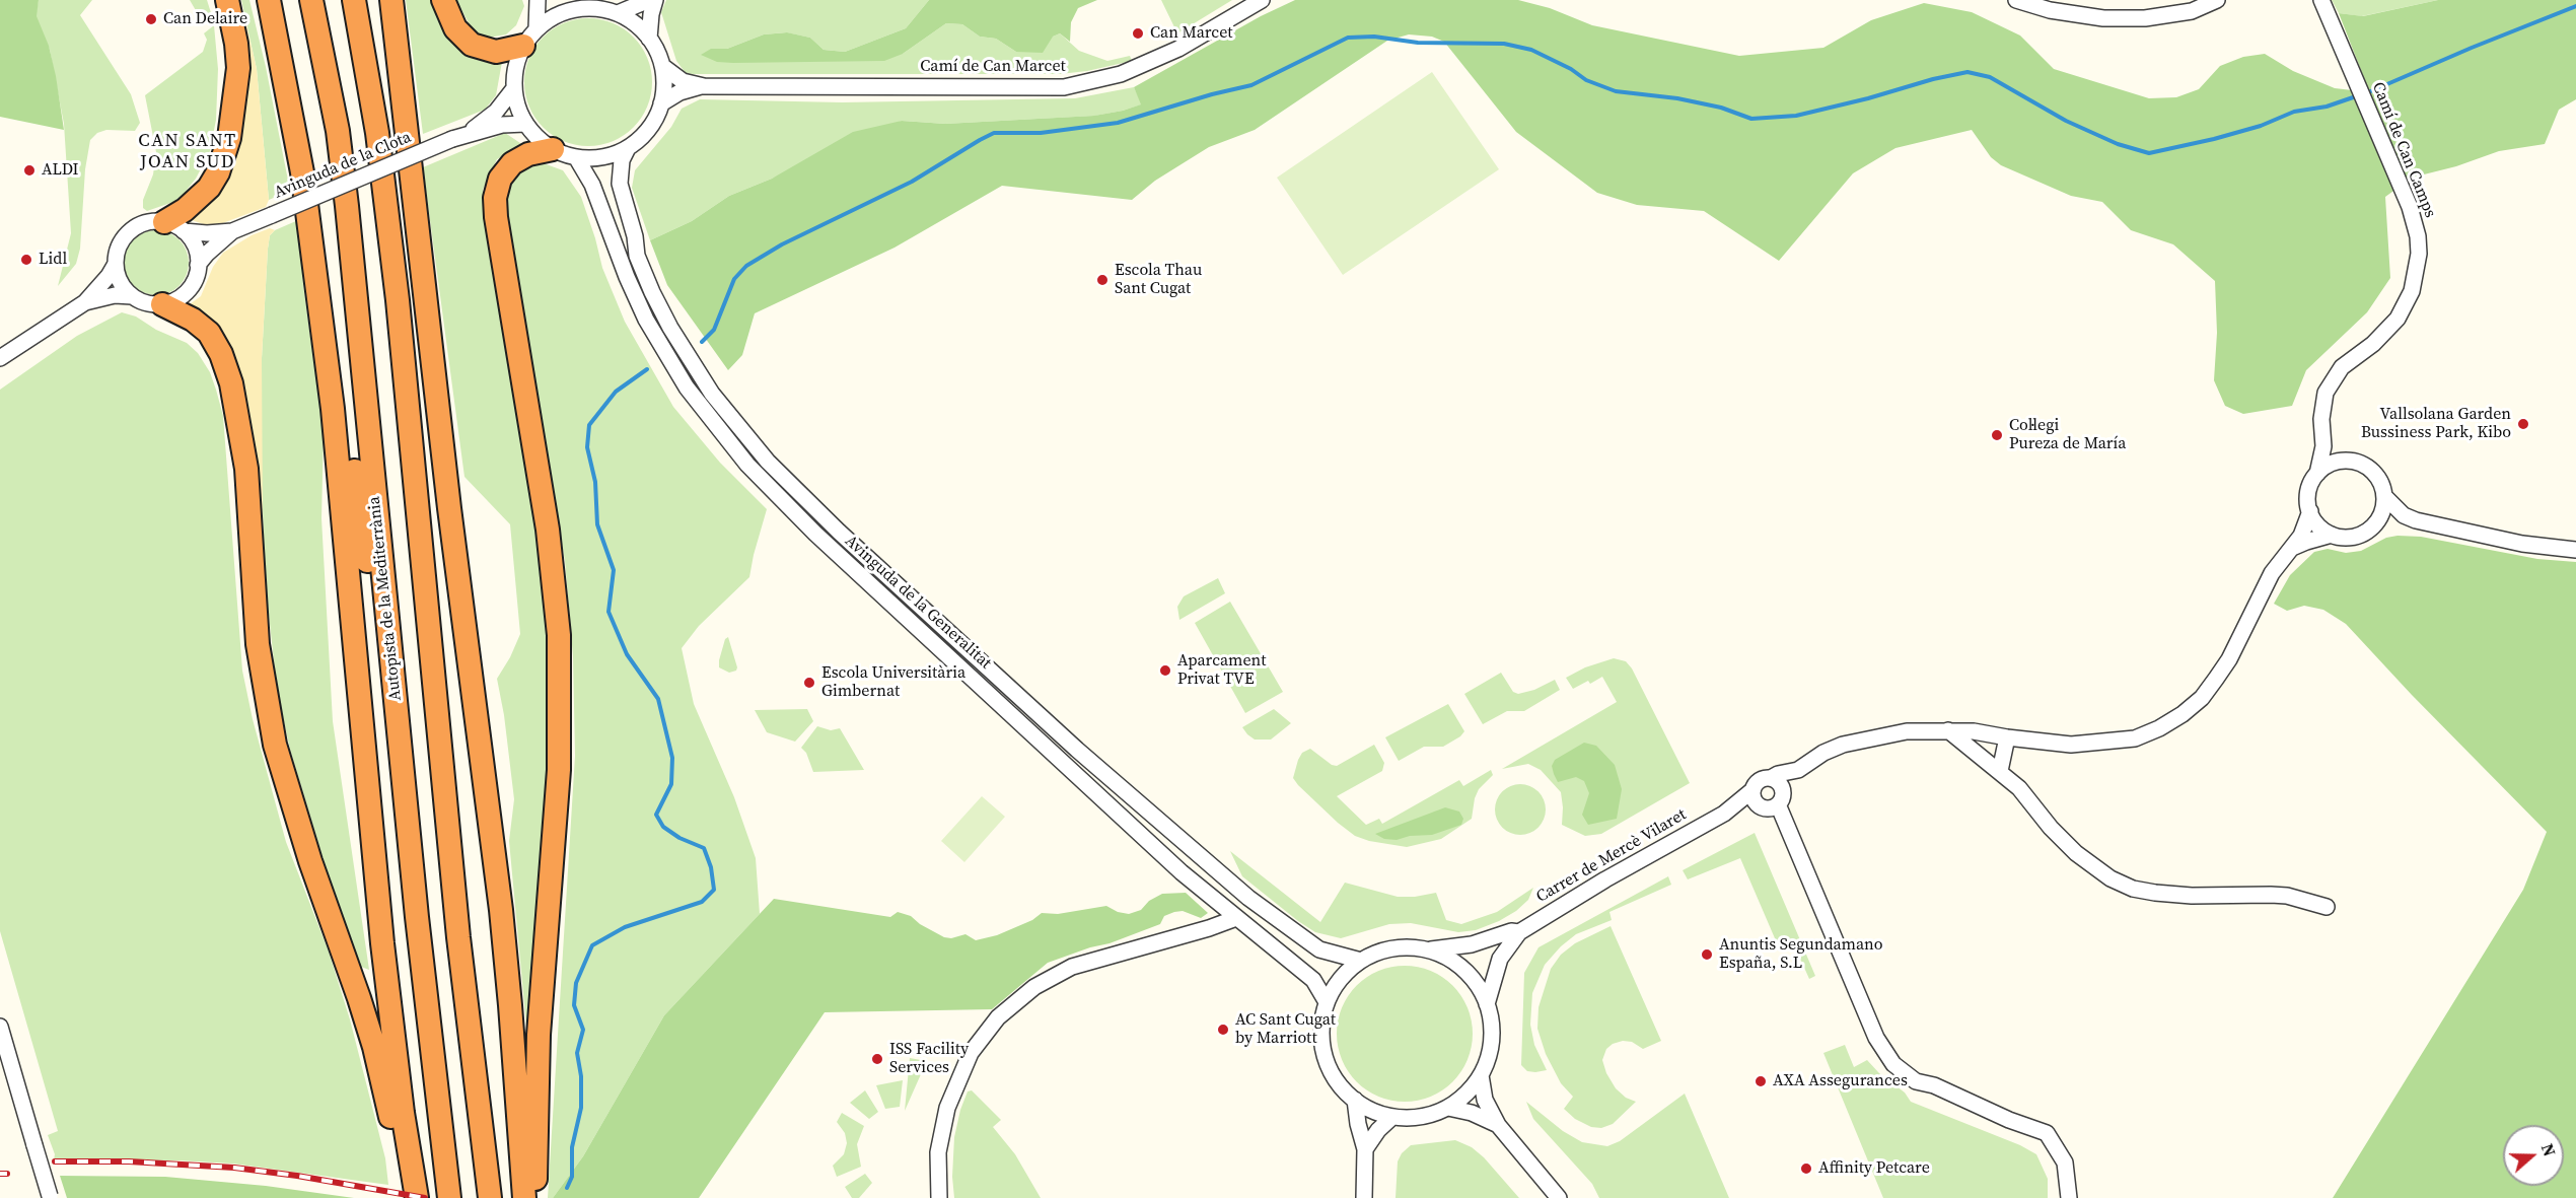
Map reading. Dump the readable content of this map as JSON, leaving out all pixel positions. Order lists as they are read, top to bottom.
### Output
{
  "streets": {
    "highway": ["Autopista de la Mediterrània"],
    "street": [
      "Camí de Can Marcet",
      "Camí de Can Camps",
      "Avinguda de la Clota",
      "Avinguda de la Generalitat",
      "Carrer de Mercè Vilaret"
    ]
  },
  "crossings": [
    ["Camí de Can Marcet", "Avinguda de la Clota"],
    ["Camí de Can Marcet", "Avinguda de la Generalitat"],
    ["Avinguda de la Clota", "Avinguda de la Generalitat"],
    ["Avinguda de la Generalitat", "Carrer de Mercè Vilaret"]
  ],
  "districts": ["CAN SANT JOAN SUD"],
  "places": [
    "Can Delaire",
    "Can Marcet",
    "ALDI",
    "Lidl",
    "Escola Thau Sant Cugat",
    "Vallsolana Garden Bussiness Park, Kibo",
    "Col·legi Pureza de María",
    "Aparcament Privat TVE",
    "Escola Universitària Gimbernat",
    "Anuntis Segundamano España, S.L",
    "AC Sant Cugat by Marriott",
    "ISS Facility Services",
    "AXA Assegurances",
    "Affinity Petcare"
  ],
  "north": "right"
}
